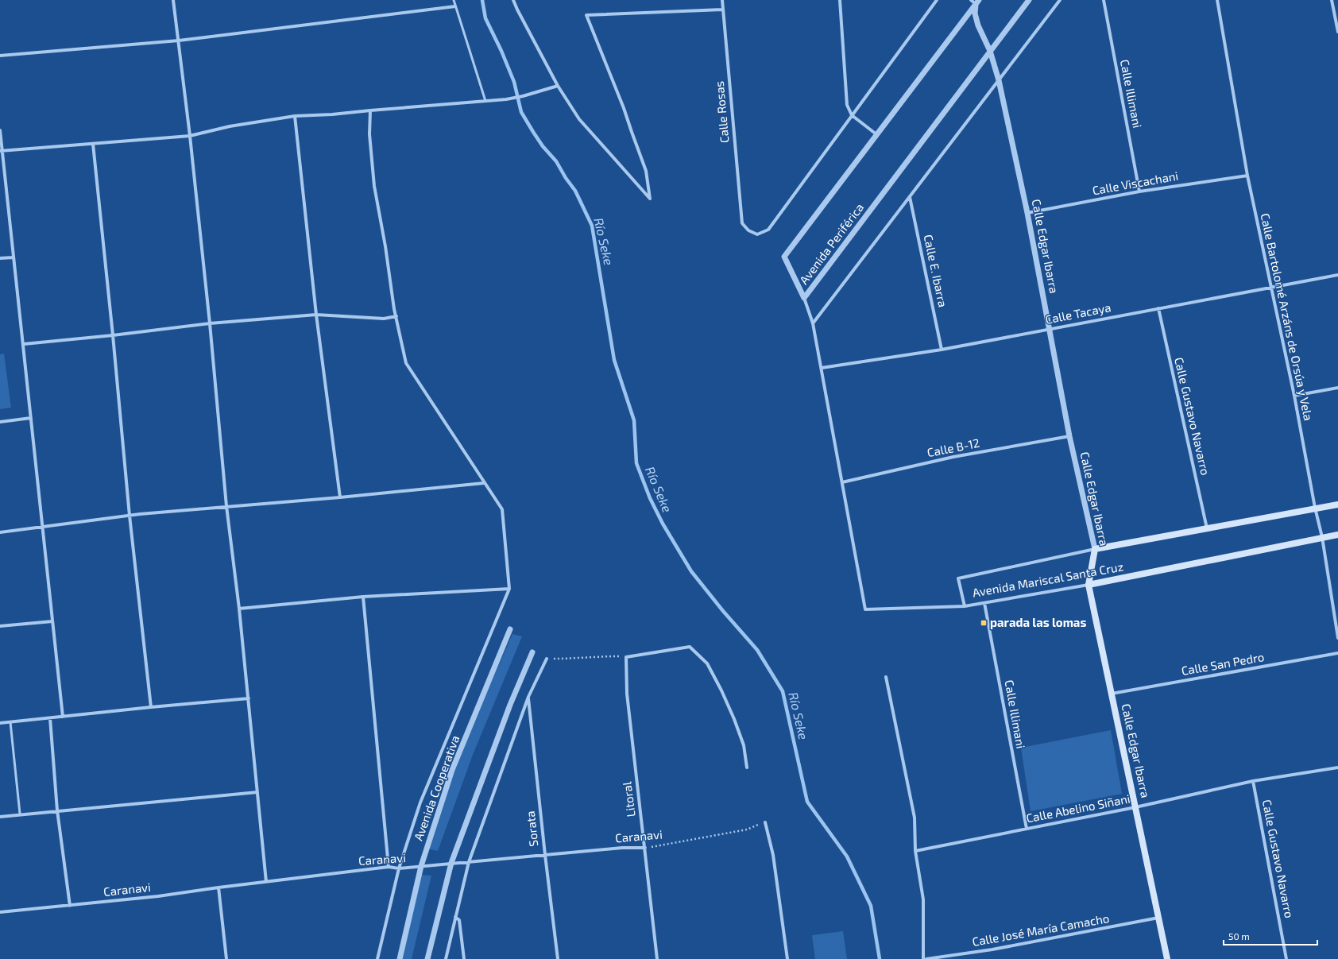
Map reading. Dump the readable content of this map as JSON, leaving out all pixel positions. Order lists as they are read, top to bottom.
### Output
{
  "streets": {
    "main road": ["Calle Edgar Ibarra", "Avenida Mariscal Santa Cruz"],
    "street": [
      "Calle Illimani",
      "Calle Rosas",
      "Calle Viscachani",
      "Avenida Periférica",
      "Calle E. Ibarra",
      "Calle Tacaya",
      "Calle Bartolomé Arzáns de Orsúa y Vela",
      "Calle Gustavo Navarro",
      "Calle B-12",
      "Calle San Pedro",
      "Avenida Cooperativa",
      "Litoral",
      "Calle Abelino Siñani",
      "Sorata",
      "Caranavi",
      "Calle José María Camacho"
    ]
  },
  "crossings": [
    ["Calle Illimani", "Calle Viscachani"],
    ["Calle Illimani", "Avenida Mariscal Santa Cruz"],
    ["Calle Illimani", "Calle Abelino Siñani"],
    ["Calle Viscachani", "Calle Edgar Ibarra"],
    ["Calle Viscachani", "Calle Bartolomé Arzáns de Orsúa y Vela"],
    ["Avenida Periférica", "Calle Edgar Ibarra"],
    ["Calle Edgar Ibarra", "Calle Tacaya"],
    ["Calle Edgar Ibarra", "Calle B-12"],
    ["Calle Edgar Ibarra", "Avenida Mariscal Santa Cruz"],
    ["Calle Edgar Ibarra", "Calle San Pedro"],
    ["Calle Edgar Ibarra", "Calle Abelino Siñani"],
    ["Calle Edgar Ibarra", "Calle José María Camacho"],
    ["Calle E. Ibarra", "Calle Tacaya"],
    ["Calle Tacaya", "Calle Bartolomé Arzáns de Orsúa y Vela"],
    ["Calle Tacaya", "Calle Gustavo Navarro"],
    ["Calle Bartolomé Arzáns de Orsúa y Vela", "Avenida Mariscal Santa Cruz"],
    ["Calle Gustavo Navarro", "Avenida Mariscal Santa Cruz"],
    ["Calle Gustavo Navarro", "Calle Abelino Siñani"],
    ["Avenida Cooperativa", "Caranavi"],
    ["Litoral", "Caranavi"],
    ["Sorata", "Caranavi"]
  ],
  "water": ["Río Seke"],
  "places": {
    "transit": ["parada las lomas"]
  },
  "scale_bar": "50 m"
}
